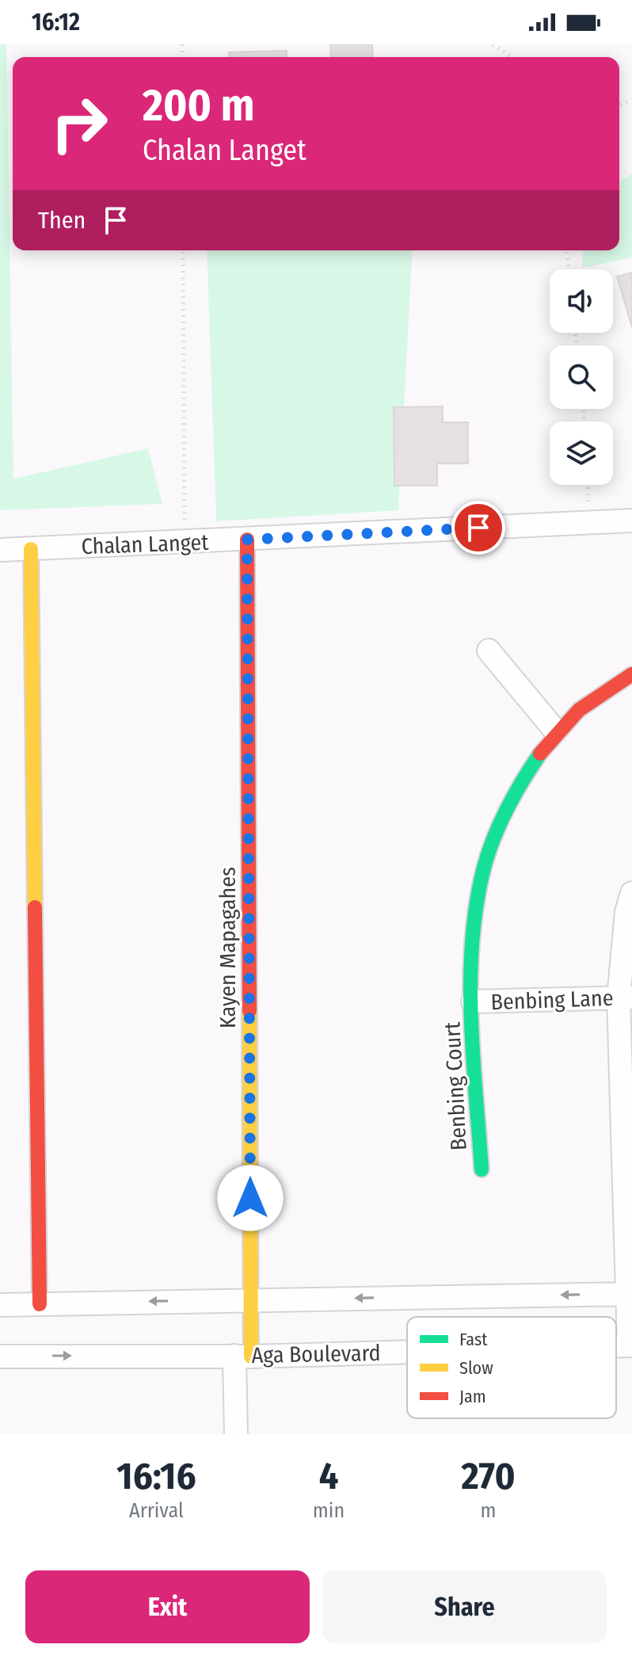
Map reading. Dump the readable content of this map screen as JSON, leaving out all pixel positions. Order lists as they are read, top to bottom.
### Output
{
  "streets": {
    "street": [
      "Chalan Langet",
      "Kayen Mapagahes",
      "Benbing Lane",
      "Benbing Court",
      "Aga Boulevard"
    ]
  },
  "crossings": [
    ["Chalan Langet", "Kayen Mapagahes"],
    ["Kayen Mapagahes", "Aga Boulevard"],
    ["Benbing Lane", "Benbing Court"]
  ],
  "legend": ["Fast", "Slow", "Jam"],
  "page": {
    "status": "16:12",
    "turn": ["200 m", "Chalan Langet"],
    "then": "Then",
    "eta": [
      "16:16",
      "Arrival",
      "4",
      "min",
      "270",
      "m"
    ],
    "buttons": ["Exit", "Share"]
  }
}
